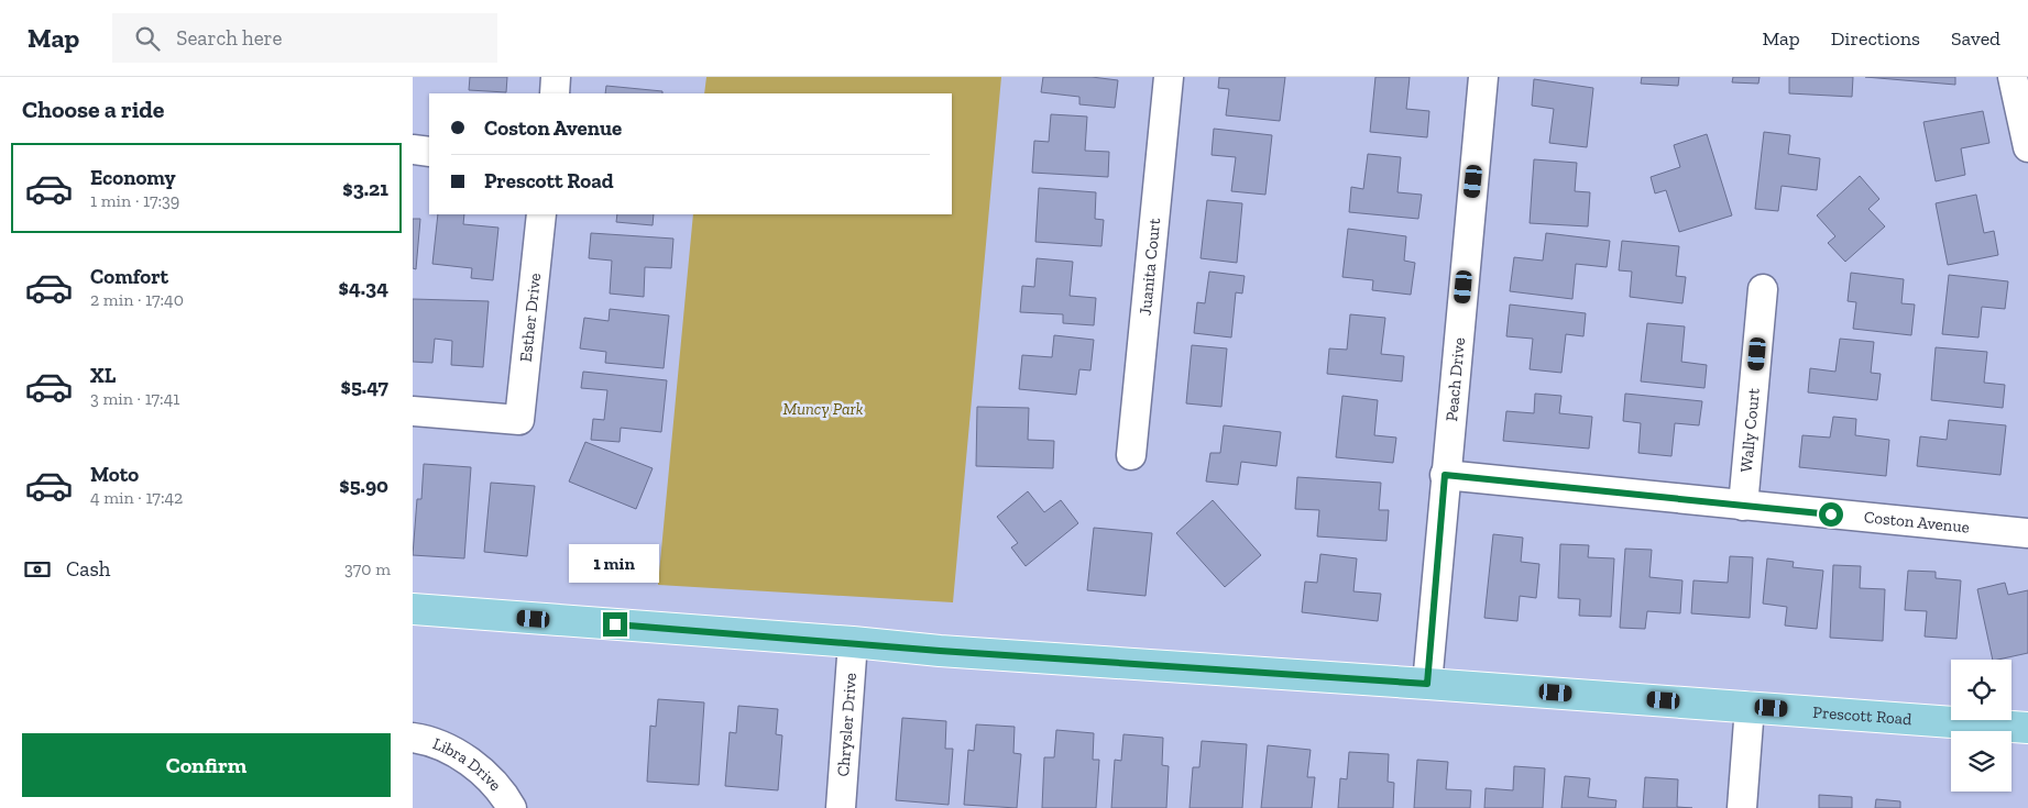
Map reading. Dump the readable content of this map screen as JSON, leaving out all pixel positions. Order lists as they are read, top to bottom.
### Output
{
  "streets": {
    "main road": ["Prescott Road"],
    "street": [
      "Juanita Court",
      "Esther Drive",
      "Peach Drive",
      "Wally Court",
      "Coston Avenue",
      "Chrysler Drive",
      "Libra Drive"
    ]
  },
  "crossings": [
    ["Peach Drive", "Coston Avenue"],
    ["Peach Drive", "Prescott Road"],
    ["Wally Court", "Coston Avenue"],
    ["Prescott Road", "Chrysler Drive"]
  ],
  "parks": ["Muncy Park"],
  "page": {
    "header": "Map",
    "search": "Search here",
    "nav": ["Map", "Directions", "Saved"],
    "heading": "Choose a ride",
    "banner": ["Coston Avenue", "Prescott Road"],
    "list": [
      {
        "name": "Economy",
        "note": "1 min · 17:39",
        "value": "$3.21"
      },
      {
        "name": "Comfort",
        "note": "2 min · 17:40",
        "value": "$4.34"
      },
      {
        "name": "XL",
        "note": "3 min · 17:41",
        "value": "$5.47"
      },
      {
        "name": "Moto",
        "note": "4 min · 17:42",
        "value": "$5.90"
      }
    ],
    "pay": ["Cash", "370 m"],
    "bubble": "1 min",
    "buttons": "Confirm"
  }
}
